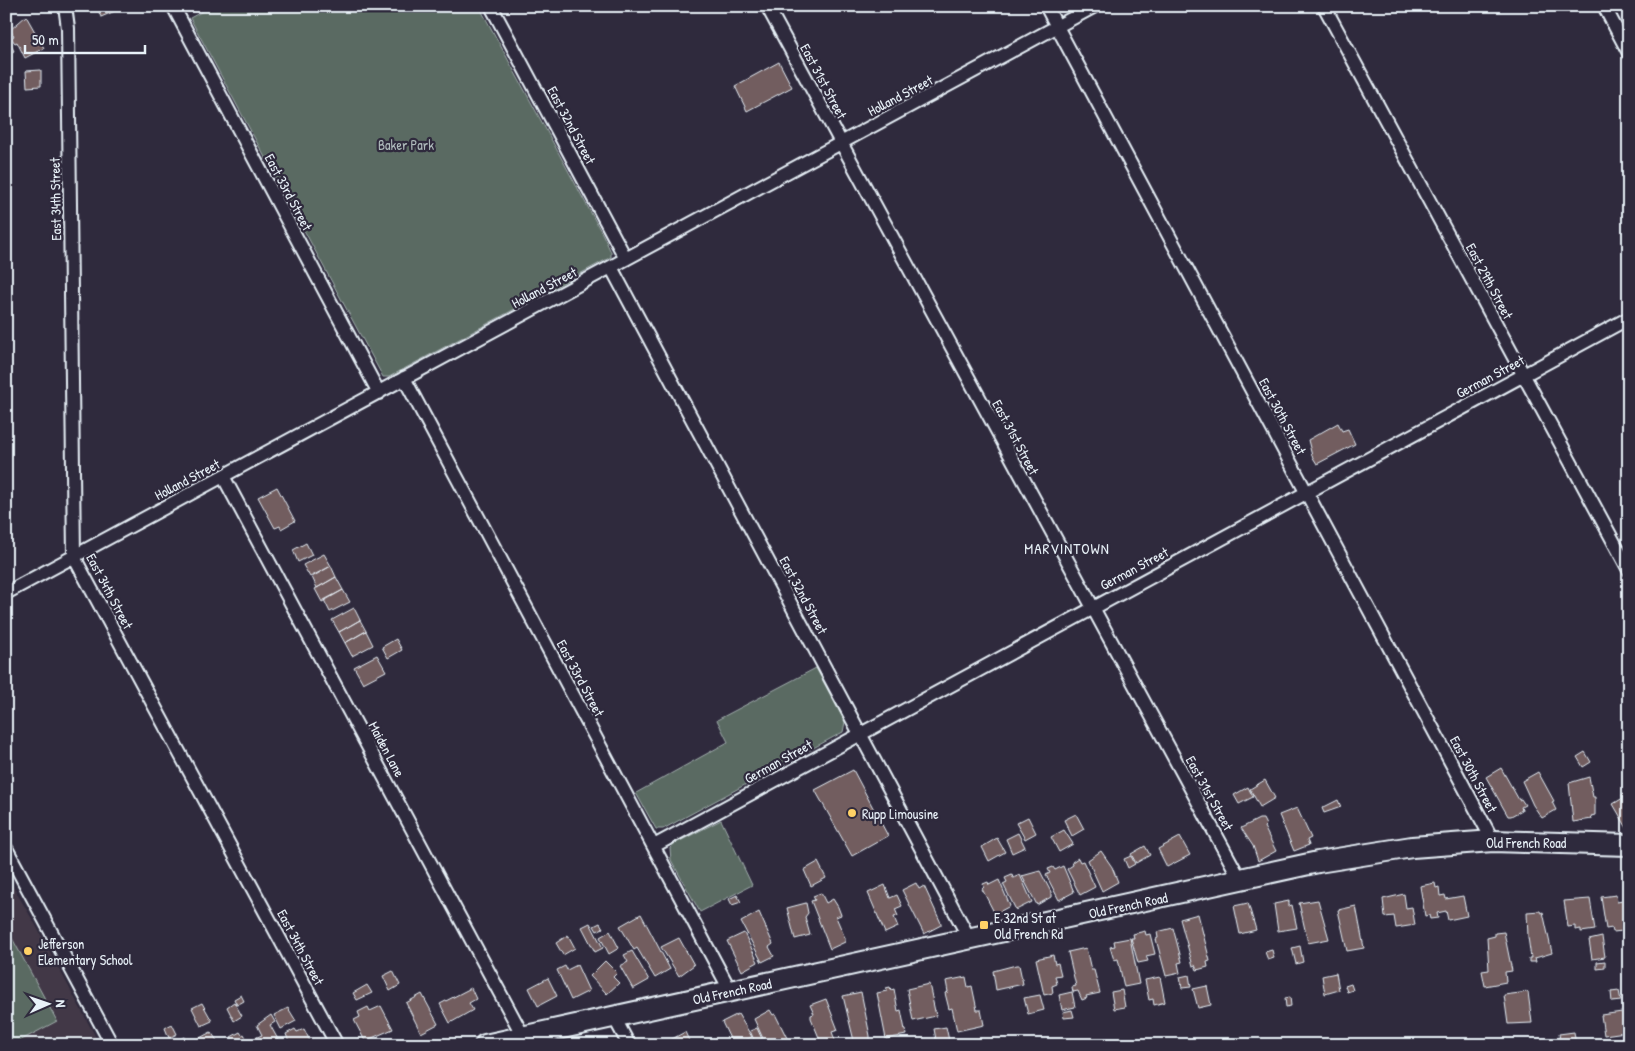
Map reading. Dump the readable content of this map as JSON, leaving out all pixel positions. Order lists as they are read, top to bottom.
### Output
{
  "streets": {
    "main road": ["Old French Road"],
    "street": [
      "East 31st Street",
      "Holland Street",
      "East 32nd Street",
      "East 33rd Street",
      "East 34th Street",
      "East 29th Street",
      "German Street",
      "East 30th Street",
      "Maiden Lane"
    ]
  },
  "crossings": [
    ["East 31st Street", "Holland Street"],
    ["East 31st Street", "German Street"],
    ["East 31st Street", "Old French Road"],
    ["Holland Street", "East 32nd Street"],
    ["Holland Street", "East 33rd Street"],
    ["Holland Street", "East 34th Street"],
    ["Holland Street", "East 30th Street"],
    ["Holland Street", "Maiden Lane"],
    ["East 32nd Street", "German Street"],
    ["East 32nd Street", "Old French Road"],
    ["East 33rd Street", "German Street"],
    ["East 33rd Street", "Old French Road"],
    ["East 29th Street", "German Street"],
    ["German Street", "East 30th Street"],
    ["East 30th Street", "Old French Road"],
    ["Maiden Lane", "Old French Road"]
  ],
  "districts": ["MARVINTOWN"],
  "parks": ["Baker Park"],
  "places": {
    "other": ["Rupp Limousine", "Jefferson Elementary School"],
    "transit": ["E 32nd St at Old French Rd"]
  },
  "scale_bar": "50 m",
  "north": "right"
}
